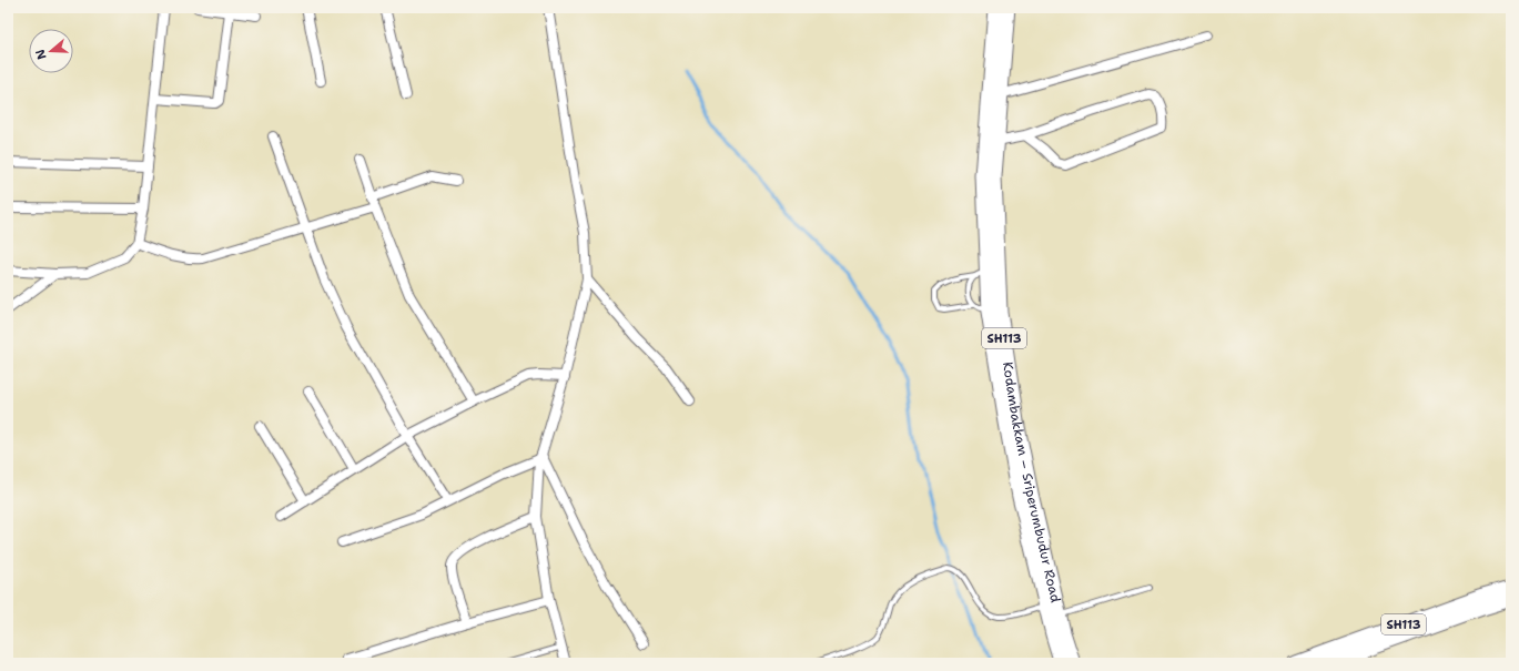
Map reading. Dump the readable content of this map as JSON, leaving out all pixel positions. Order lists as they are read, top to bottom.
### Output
{
  "streets": {
    "main road": ["SH113", "Kodambakkam – Sriperumbudur Road"]
  },
  "north": "left"
}
